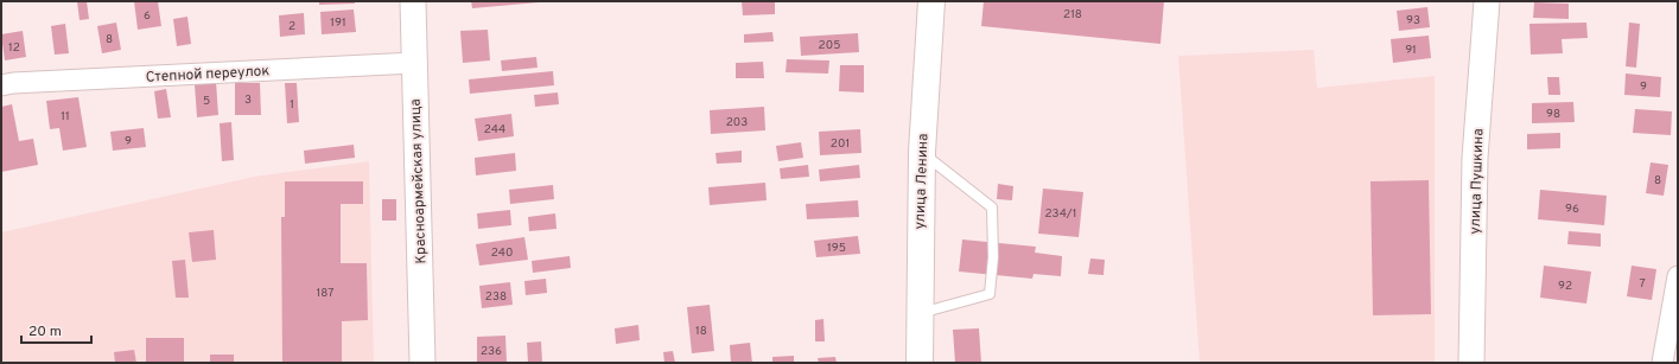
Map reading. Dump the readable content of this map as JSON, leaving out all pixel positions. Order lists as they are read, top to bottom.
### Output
{
  "streets": {
    "main road": ["улица Ленина"],
    "street": ["Степной переулок", "Красноармейская улица", "улица Пушкина"]
  },
  "crossings": [
    ["Степной переулок", "Красноармейская улица"]
  ],
  "house_numbers": [
    "218",
    "6",
    "93",
    "191",
    "2",
    "8",
    "205",
    "12",
    "91",
    "9",
    "3",
    "5",
    "1",
    "98",
    "11",
    "203",
    "244",
    "9",
    "201",
    "8",
    "96",
    "234/1",
    "195",
    "240",
    "7",
    "92",
    "187",
    "238",
    "18",
    "236"
  ],
  "scale_bar": "20 m"
}
